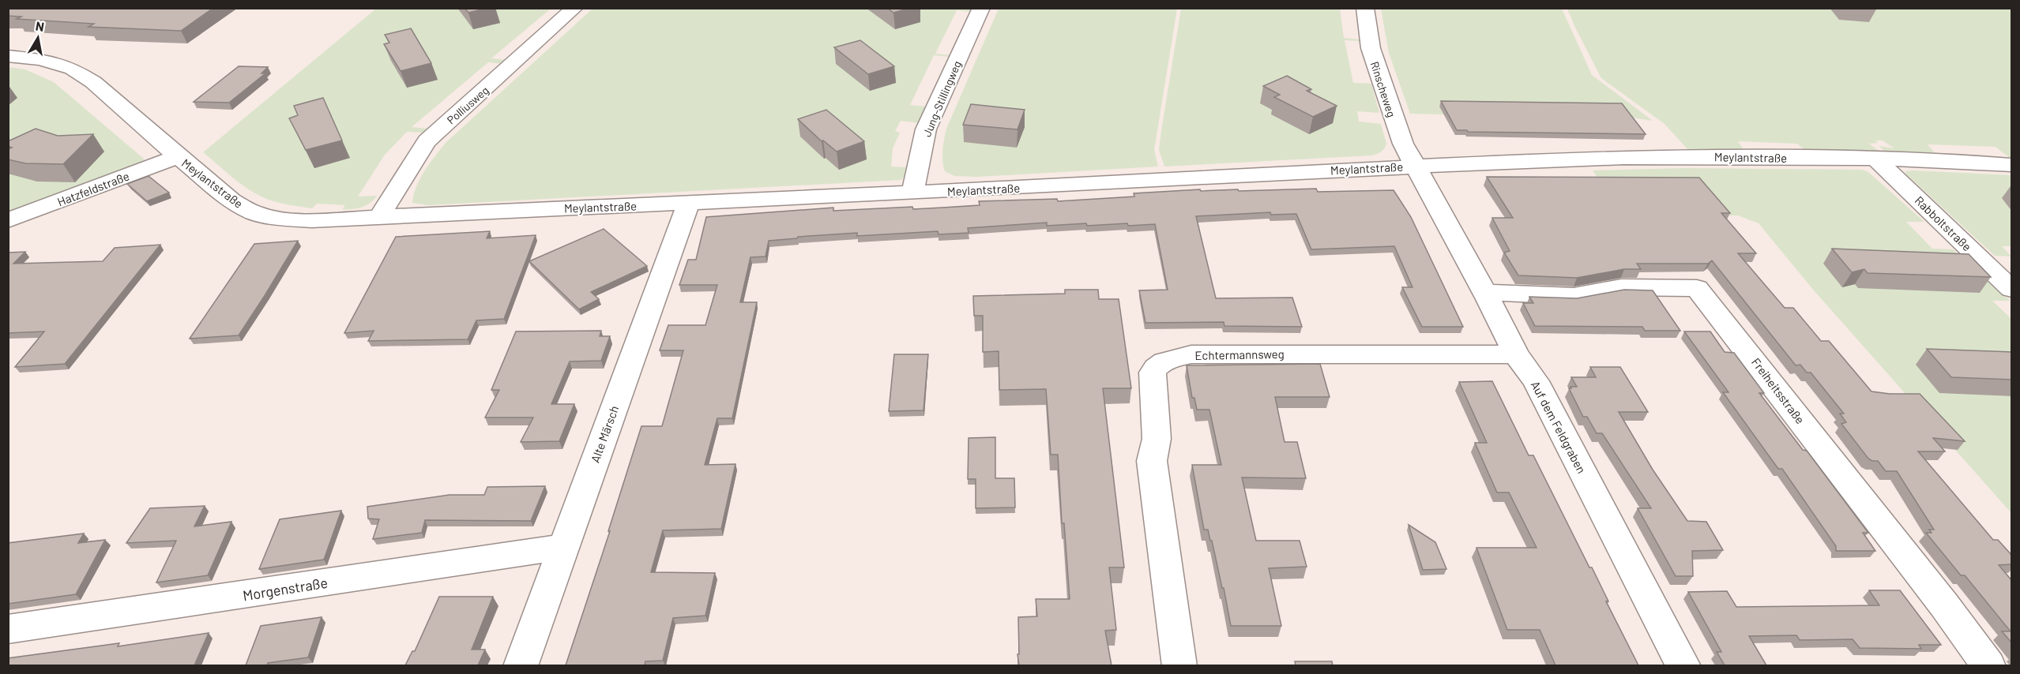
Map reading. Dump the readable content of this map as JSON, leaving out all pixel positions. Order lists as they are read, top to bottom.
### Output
{
  "streets": {
    "street": [
      "Rinscheweg",
      "Jung-Stillingweg",
      "Polliusweg",
      "Meylantstraße",
      "Hatzfeldstraße",
      "Rabboltstraße",
      "Echtermannsweg",
      "Freiheitsstraße",
      "Auf dem Feldgraben",
      "Alte Märsch",
      "Morgenstraße"
    ]
  },
  "crossings": [
    ["Rinscheweg", "Meylantstraße"],
    ["Rinscheweg", "Auf dem Feldgraben"],
    ["Jung-Stillingweg", "Meylantstraße"],
    ["Polliusweg", "Meylantstraße"],
    ["Meylantstraße", "Hatzfeldstraße"],
    ["Meylantstraße", "Rabboltstraße"],
    ["Meylantstraße", "Auf dem Feldgraben"],
    ["Meylantstraße", "Alte Märsch"],
    ["Echtermannsweg", "Auf dem Feldgraben"],
    ["Freiheitsstraße", "Auf dem Feldgraben"],
    ["Alte Märsch", "Morgenstraße"]
  ],
  "north": "top"
}
